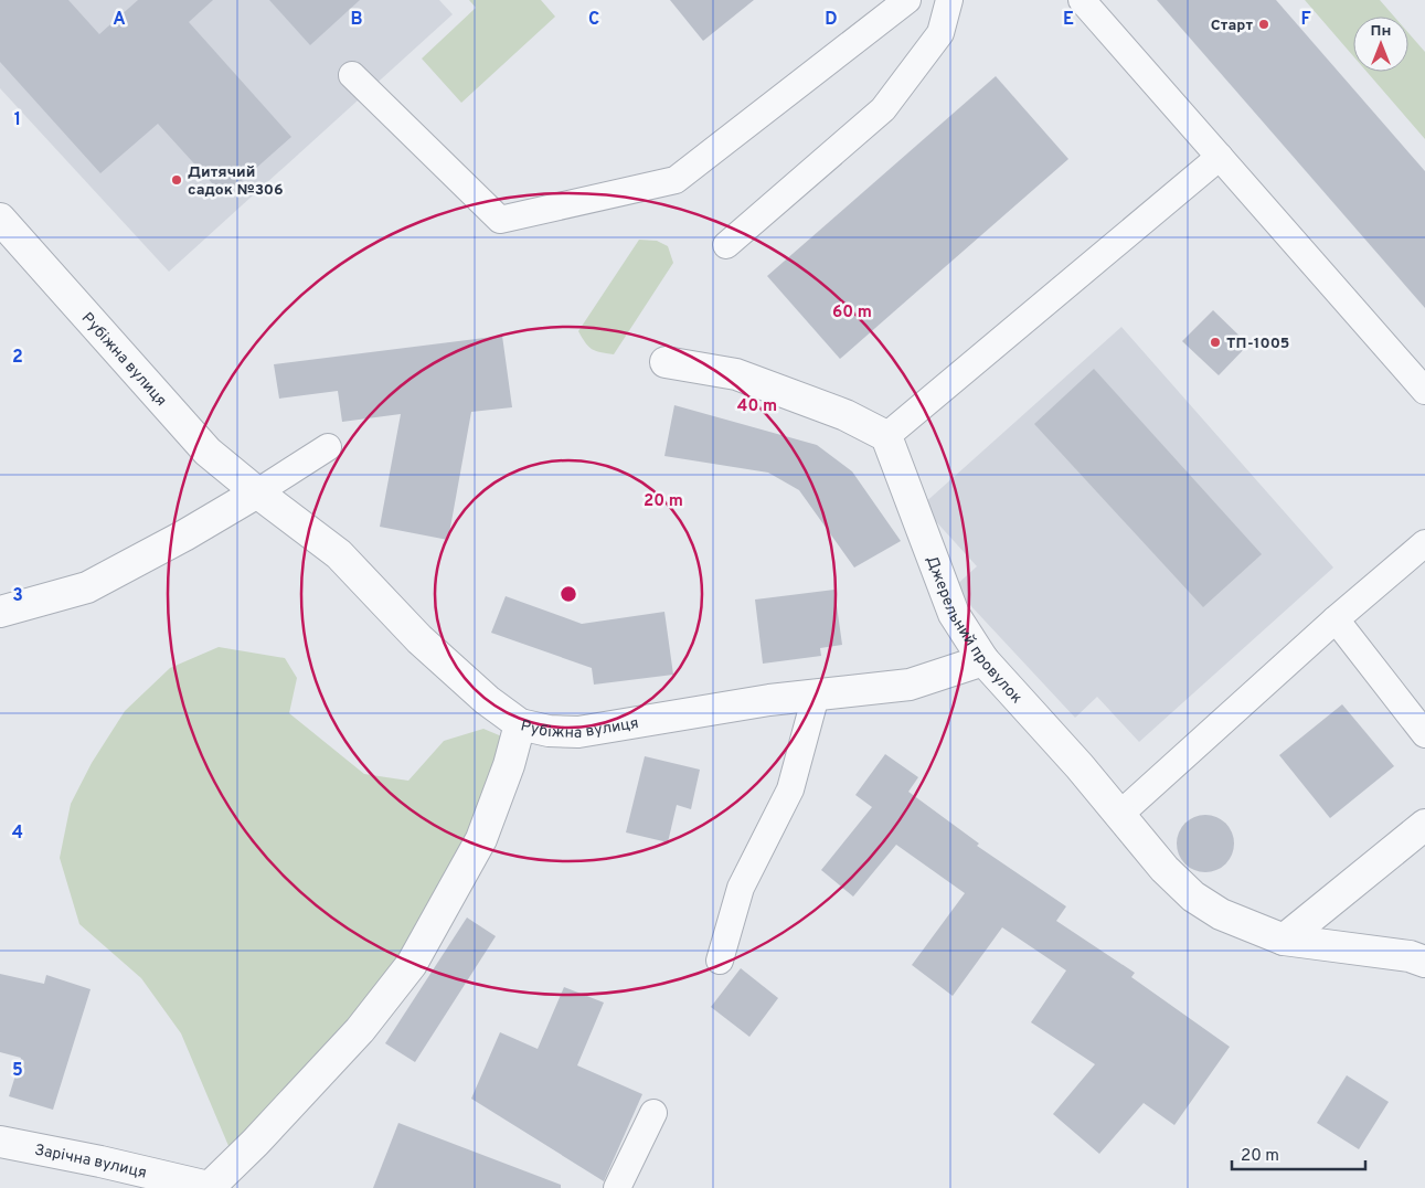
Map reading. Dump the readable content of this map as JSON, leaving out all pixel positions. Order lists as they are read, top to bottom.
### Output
{
  "streets": {
    "street": ["Рубіжна вулиця", "Джерельний провулок", "Зарічна вулиця"]
  },
  "crossings": [
    ["Рубіжна вулиця", "Джерельний провулок"]
  ],
  "places": ["Старт", "Дитячий садок №306", "ТП-1005"],
  "scale_bar": "20 m",
  "north": "top",
  "grid": {
    "columns": [
      "A",
      "B",
      "C",
      "D",
      "E",
      "F"
    ],
    "rows": [
      "1",
      "2",
      "3",
      "4",
      "5"
    ]
  },
  "rings": ["60 m", "40 m", "20 m"]
}
